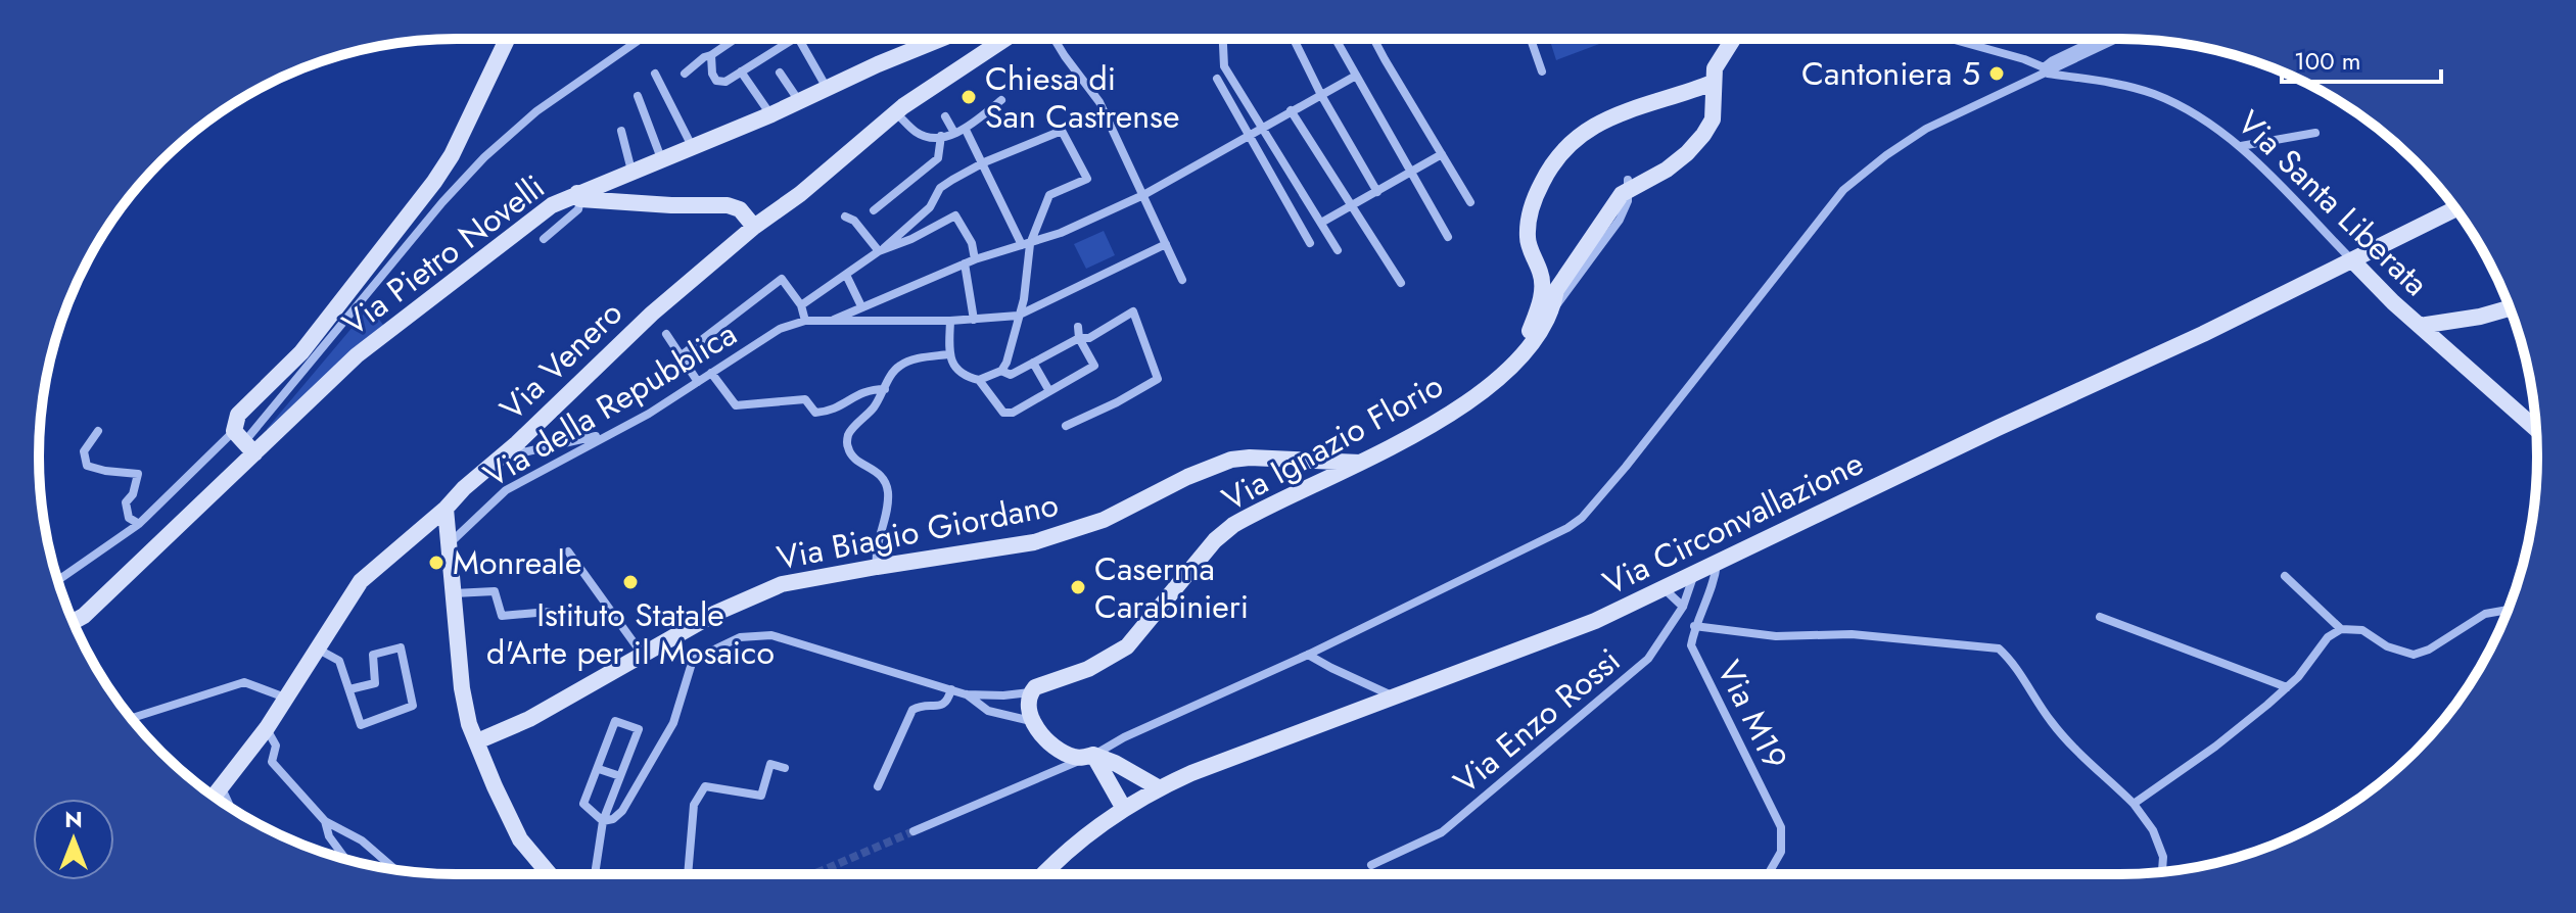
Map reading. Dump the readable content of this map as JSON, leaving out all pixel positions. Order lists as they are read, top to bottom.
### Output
{
  "streets": {
    "street": [
      "Via Santa Liberata",
      "Via Pietro Novelli",
      "Via Venero",
      "Via della Repubblica",
      "Via Ignazio Florio",
      "Via Circonvallazione",
      "Via Biagio Giordano",
      "Via M19",
      "Via Enzo Rossi"
    ]
  },
  "crossings": [
    ["Via Santa Liberata", "Via Circonvallazione"],
    ["Via Ignazio Florio", "Via Biagio Giordano"],
    ["Via Circonvallazione", "Via M19"],
    ["Via Circonvallazione", "Via Enzo Rossi"]
  ],
  "places": [
    "Cantoniera 5",
    "Chiesa di San Castrense",
    "Monreale",
    "Istituto Statale d'Arte per il Mosaico",
    "Caserma Carabinieri"
  ],
  "scale_bar": "100 m",
  "north": "top"
}
